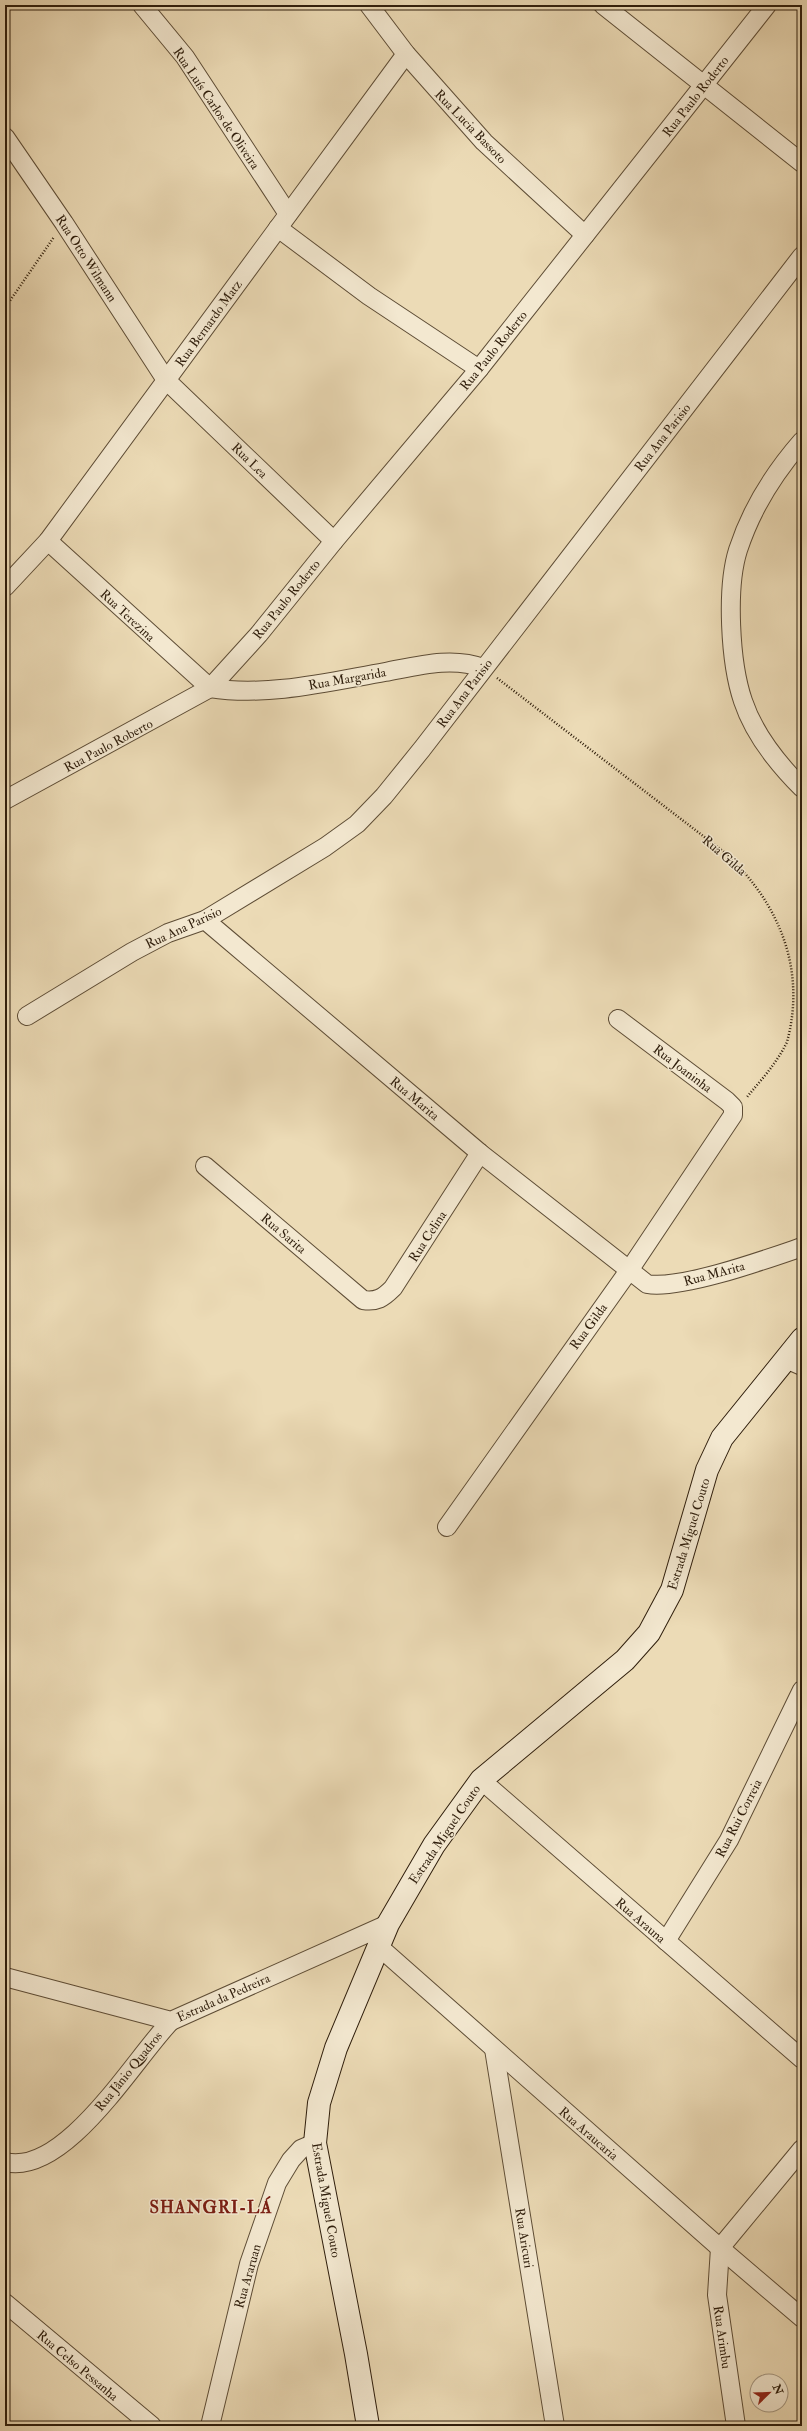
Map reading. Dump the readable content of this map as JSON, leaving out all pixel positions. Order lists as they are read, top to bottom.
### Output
{
  "streets": {
    "street": [
      "Rua Paulo Roderto",
      "Rua Luís Carlos de Oliveira",
      "Rua Lucia Bassoto",
      "Rua Otto Wilmann",
      "Rua Bernardo Matz",
      "Rua Ana Parisio",
      "Rua Lea",
      "Rua Terezina",
      "Rua Margarida",
      "Rua Paulo Roberto",
      "Rua Gilda",
      "Rua Joaninha",
      "Rua Marita",
      "Rua Sarita",
      "Rua Celina",
      "Rua MArita",
      "Estrada Miguel Couto",
      "Rua Rui Correia",
      "Rua Arauna",
      "Estrada da Pedreira",
      "Rua Jânio Quadros",
      "Rua Araucaria",
      "Rua Aricuri",
      "Rua Araruan",
      "Rua Arimbu",
      "Rua Celso Pessanha"
    ]
  },
  "crossings": [
    ["Rua Paulo Roderto", "Rua Luís Carlos de Oliveira"],
    ["Rua Paulo Roderto", "Rua Lucia Bassoto"],
    ["Rua Paulo Roderto", "Rua Lea"],
    ["Rua Paulo Roderto", "Rua Terezina"],
    ["Rua Paulo Roderto", "Rua Margarida"],
    ["Rua Paulo Roderto", "Rua Paulo Roberto"],
    ["Rua Luís Carlos de Oliveira", "Rua Bernardo Matz"],
    ["Rua Lucia Bassoto", "Rua Bernardo Matz"],
    ["Rua Otto Wilmann", "Rua Bernardo Matz"],
    ["Rua Otto Wilmann", "Rua Lea"],
    ["Rua Bernardo Matz", "Rua Lea"],
    ["Rua Bernardo Matz", "Rua Terezina"],
    ["Rua Ana Parisio", "Rua Margarida"],
    ["Rua Ana Parisio", "Rua Gilda"],
    ["Rua Ana Parisio", "Rua Marita"],
    ["Rua Terezina", "Rua Margarida"],
    ["Rua Terezina", "Rua Paulo Roberto"],
    ["Rua Margarida", "Rua Paulo Roberto"],
    ["Rua Margarida", "Rua Gilda"],
    ["Rua Gilda", "Rua Joaninha"],
    ["Rua Gilda", "Rua Marita"],
    ["Rua Gilda", "Rua MArita"],
    ["Rua Marita", "Rua Celina"],
    ["Rua Marita", "Rua MArita"],
    ["Rua Sarita", "Rua Celina"],
    ["Estrada Miguel Couto", "Rua Arauna"],
    ["Estrada Miguel Couto", "Estrada da Pedreira"],
    ["Estrada Miguel Couto", "Rua Araucaria"],
    ["Estrada Miguel Couto", "Rua Araruan"],
    ["Rua Rui Correia", "Rua Arauna"],
    ["Estrada da Pedreira", "Rua Jânio Quadros"],
    ["Rua Araucaria", "Rua Aricuri"],
    ["Rua Araucaria", "Rua Arimbu"]
  ],
  "districts": ["SHANGRI-LÁ"],
  "north": "top right"
}
